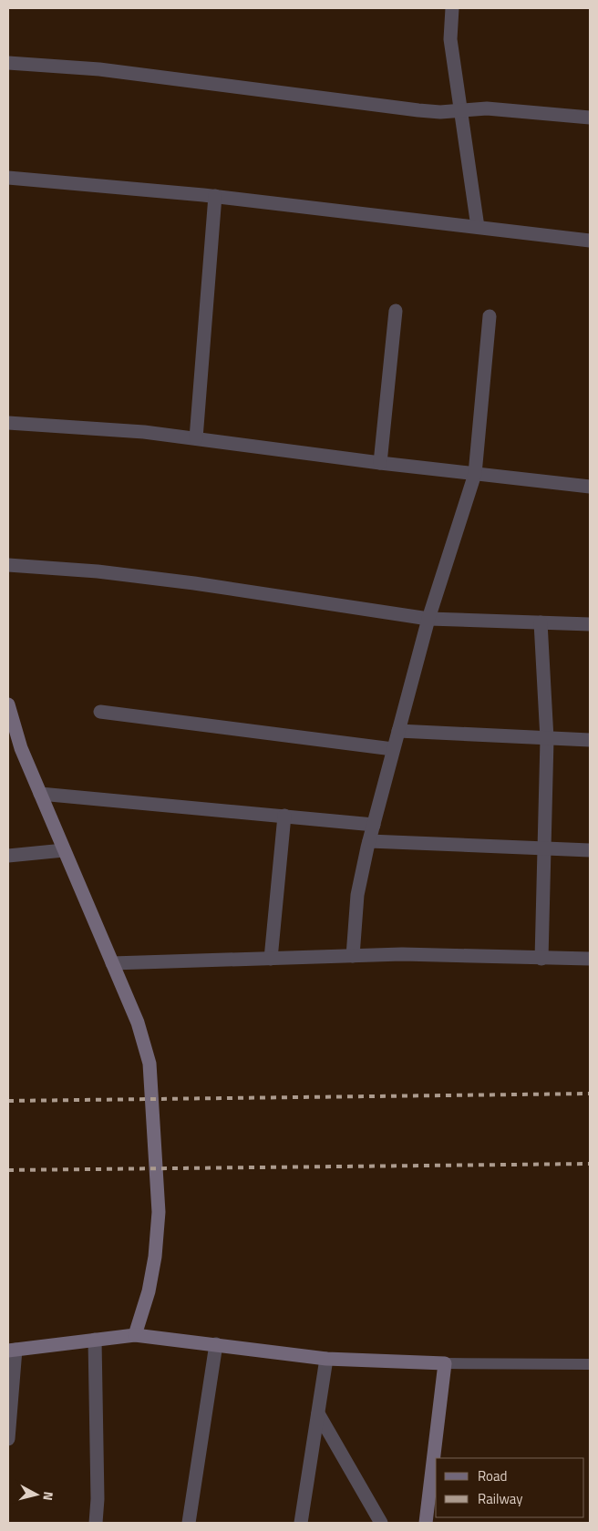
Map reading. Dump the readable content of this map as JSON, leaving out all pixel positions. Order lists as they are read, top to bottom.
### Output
{
  "legend": ["Road", "Railway"],
  "north": "right"
}
